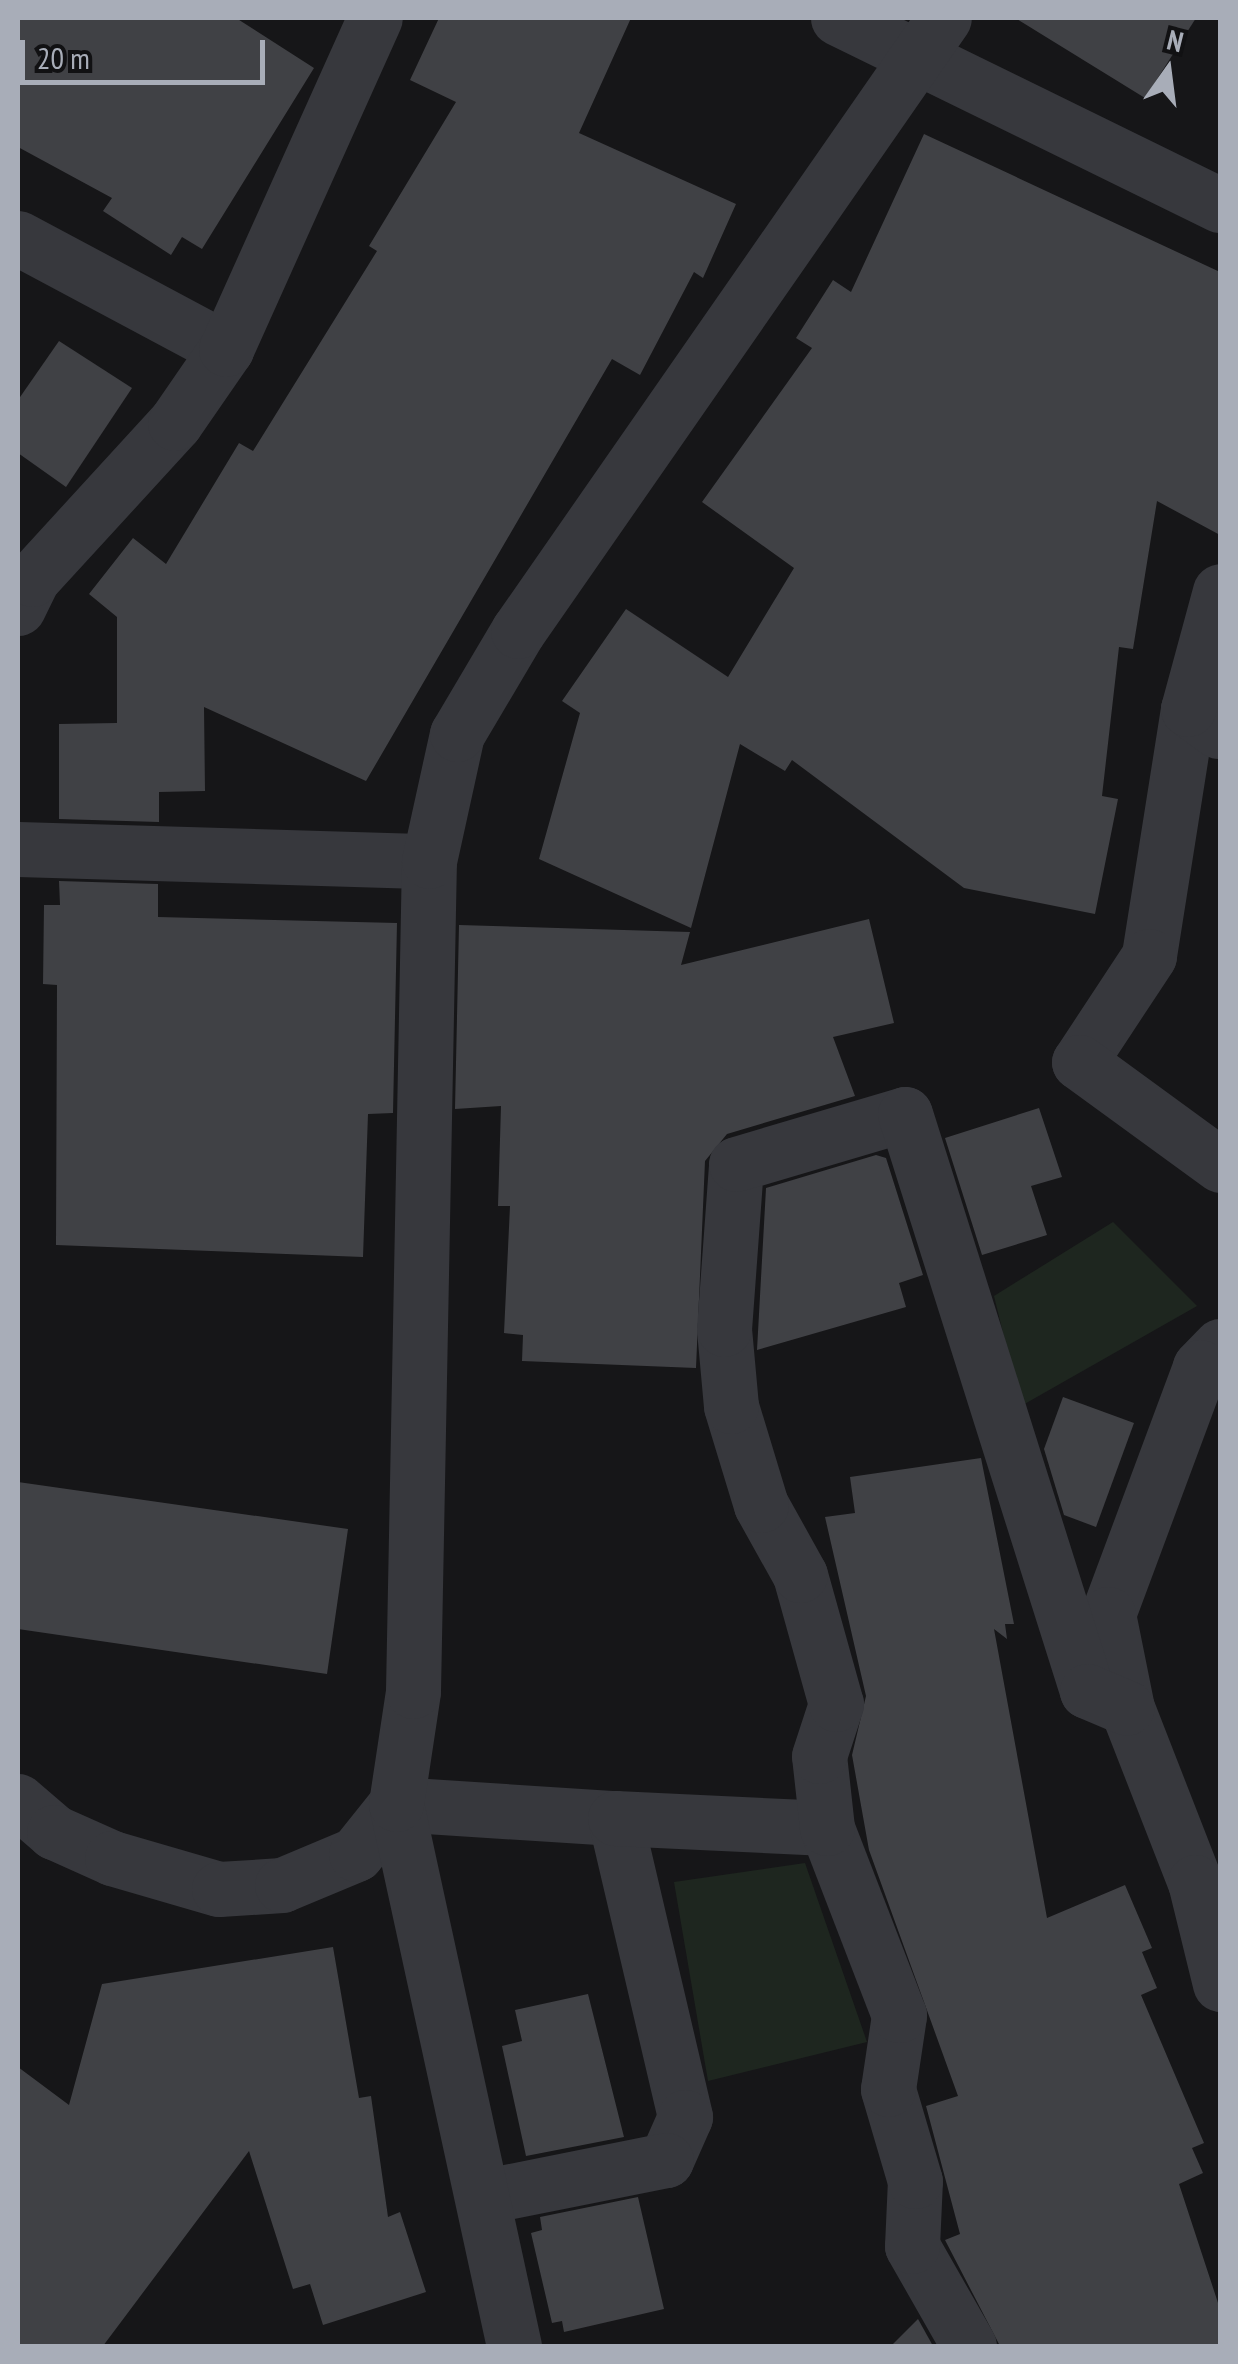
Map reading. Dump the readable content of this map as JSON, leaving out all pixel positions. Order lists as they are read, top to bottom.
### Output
{
  "scale_bar": "20 m",
  "north": "top"
}
